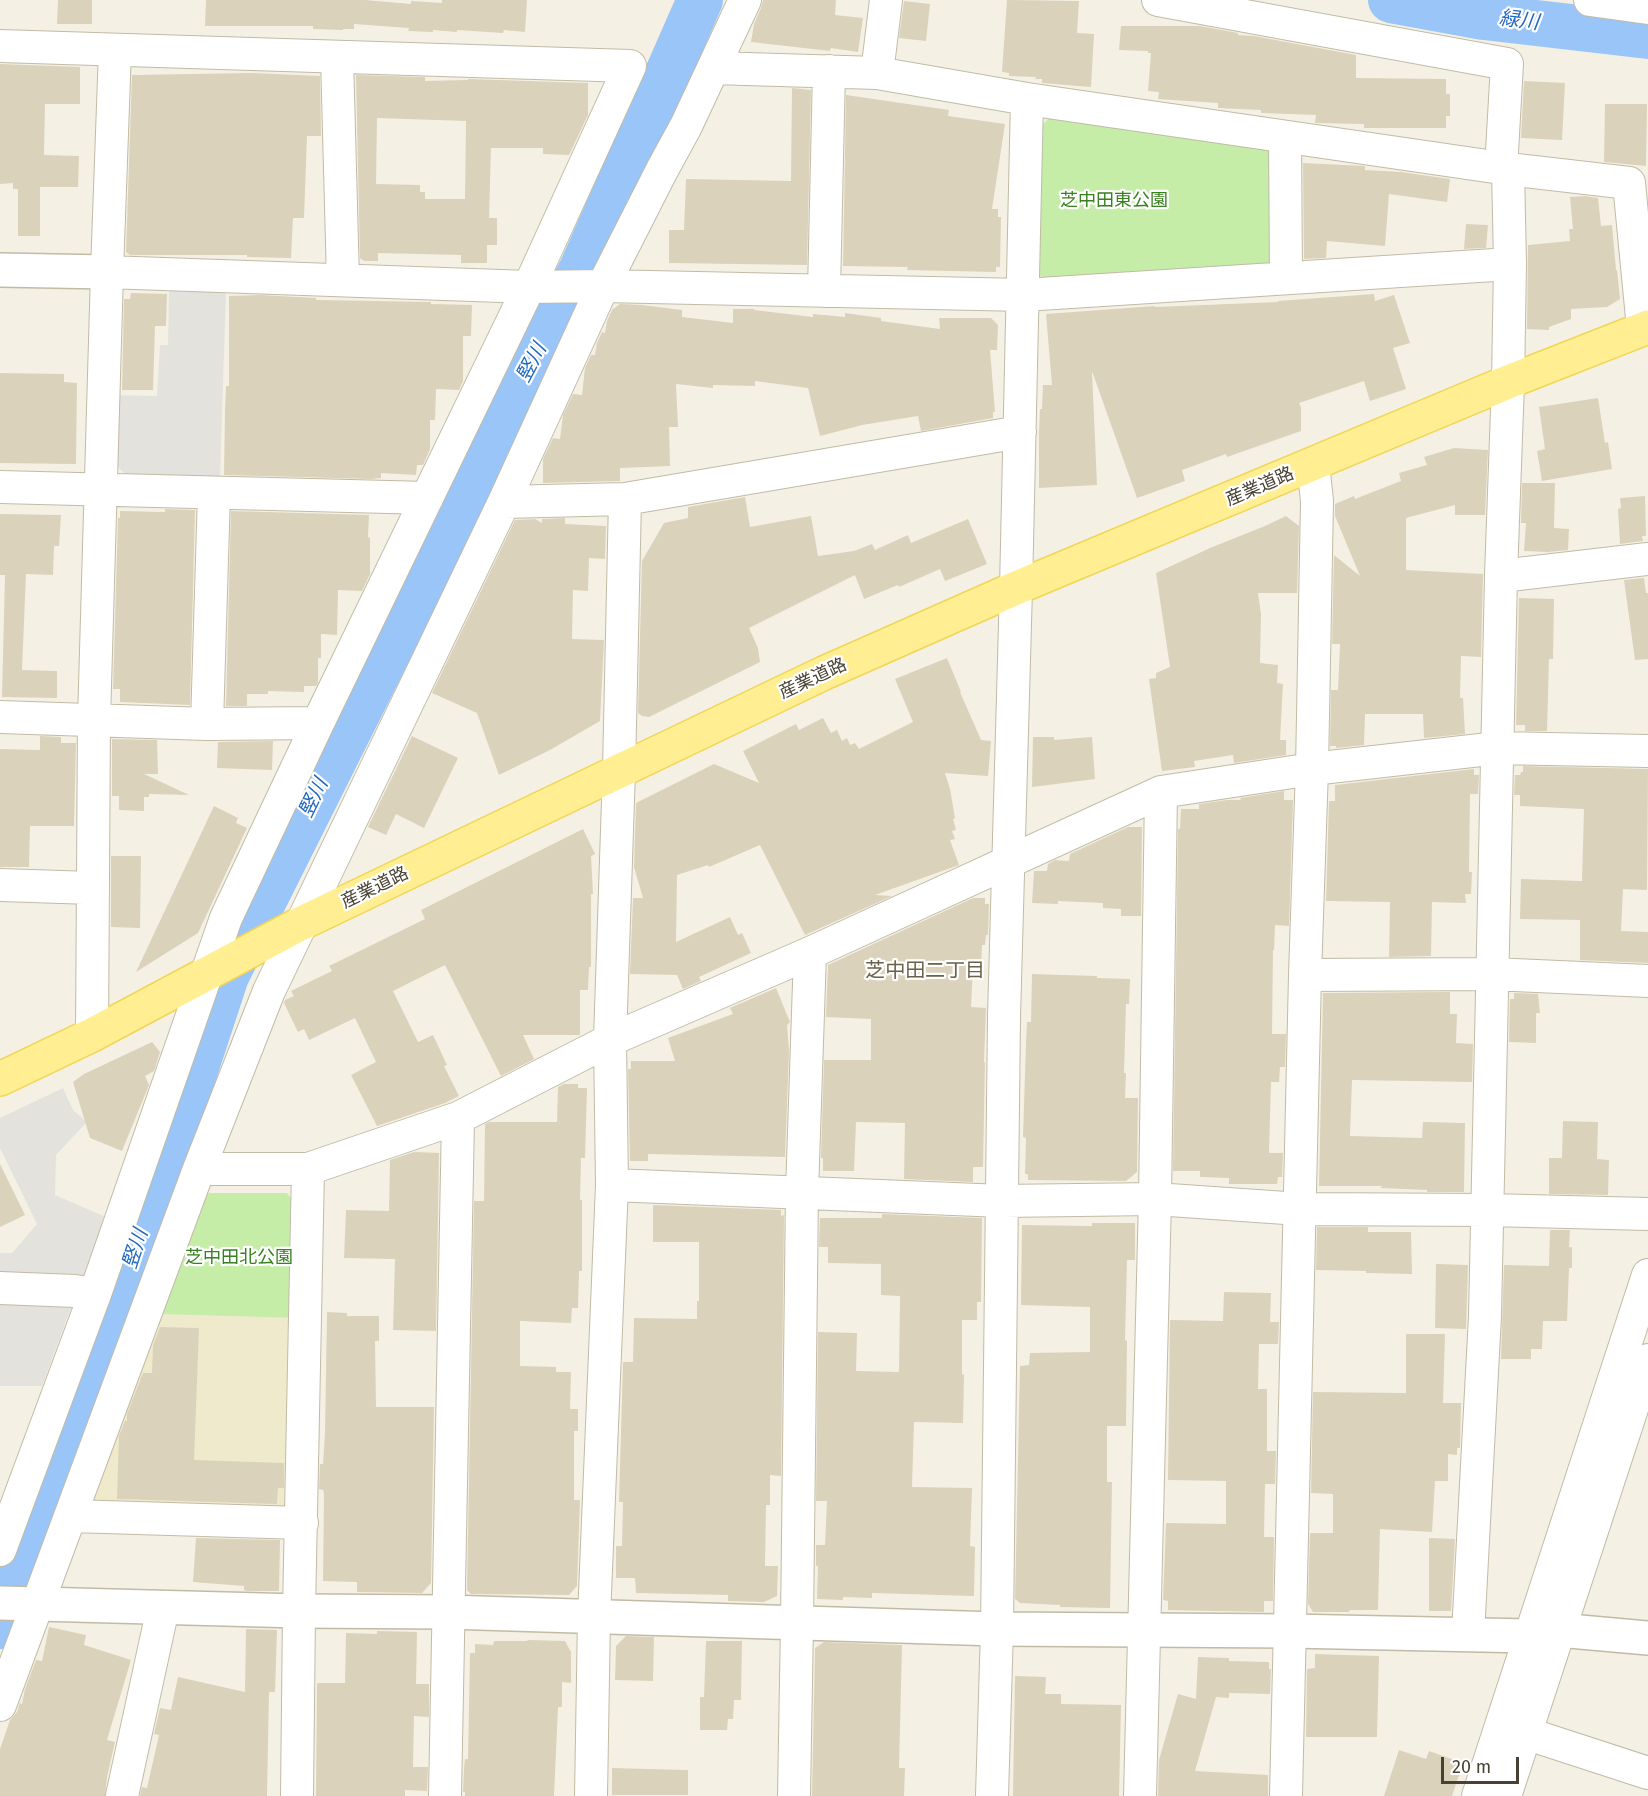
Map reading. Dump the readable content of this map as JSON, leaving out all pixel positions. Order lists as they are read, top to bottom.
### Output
{
  "streets": {
    "main road": ["産業道路"]
  },
  "districts": ["芝中田二丁目"],
  "water": ["緑川", "竪川"],
  "parks": ["芝中田東公園", "芝中田北公園"],
  "scale_bar": "20 m"
}
